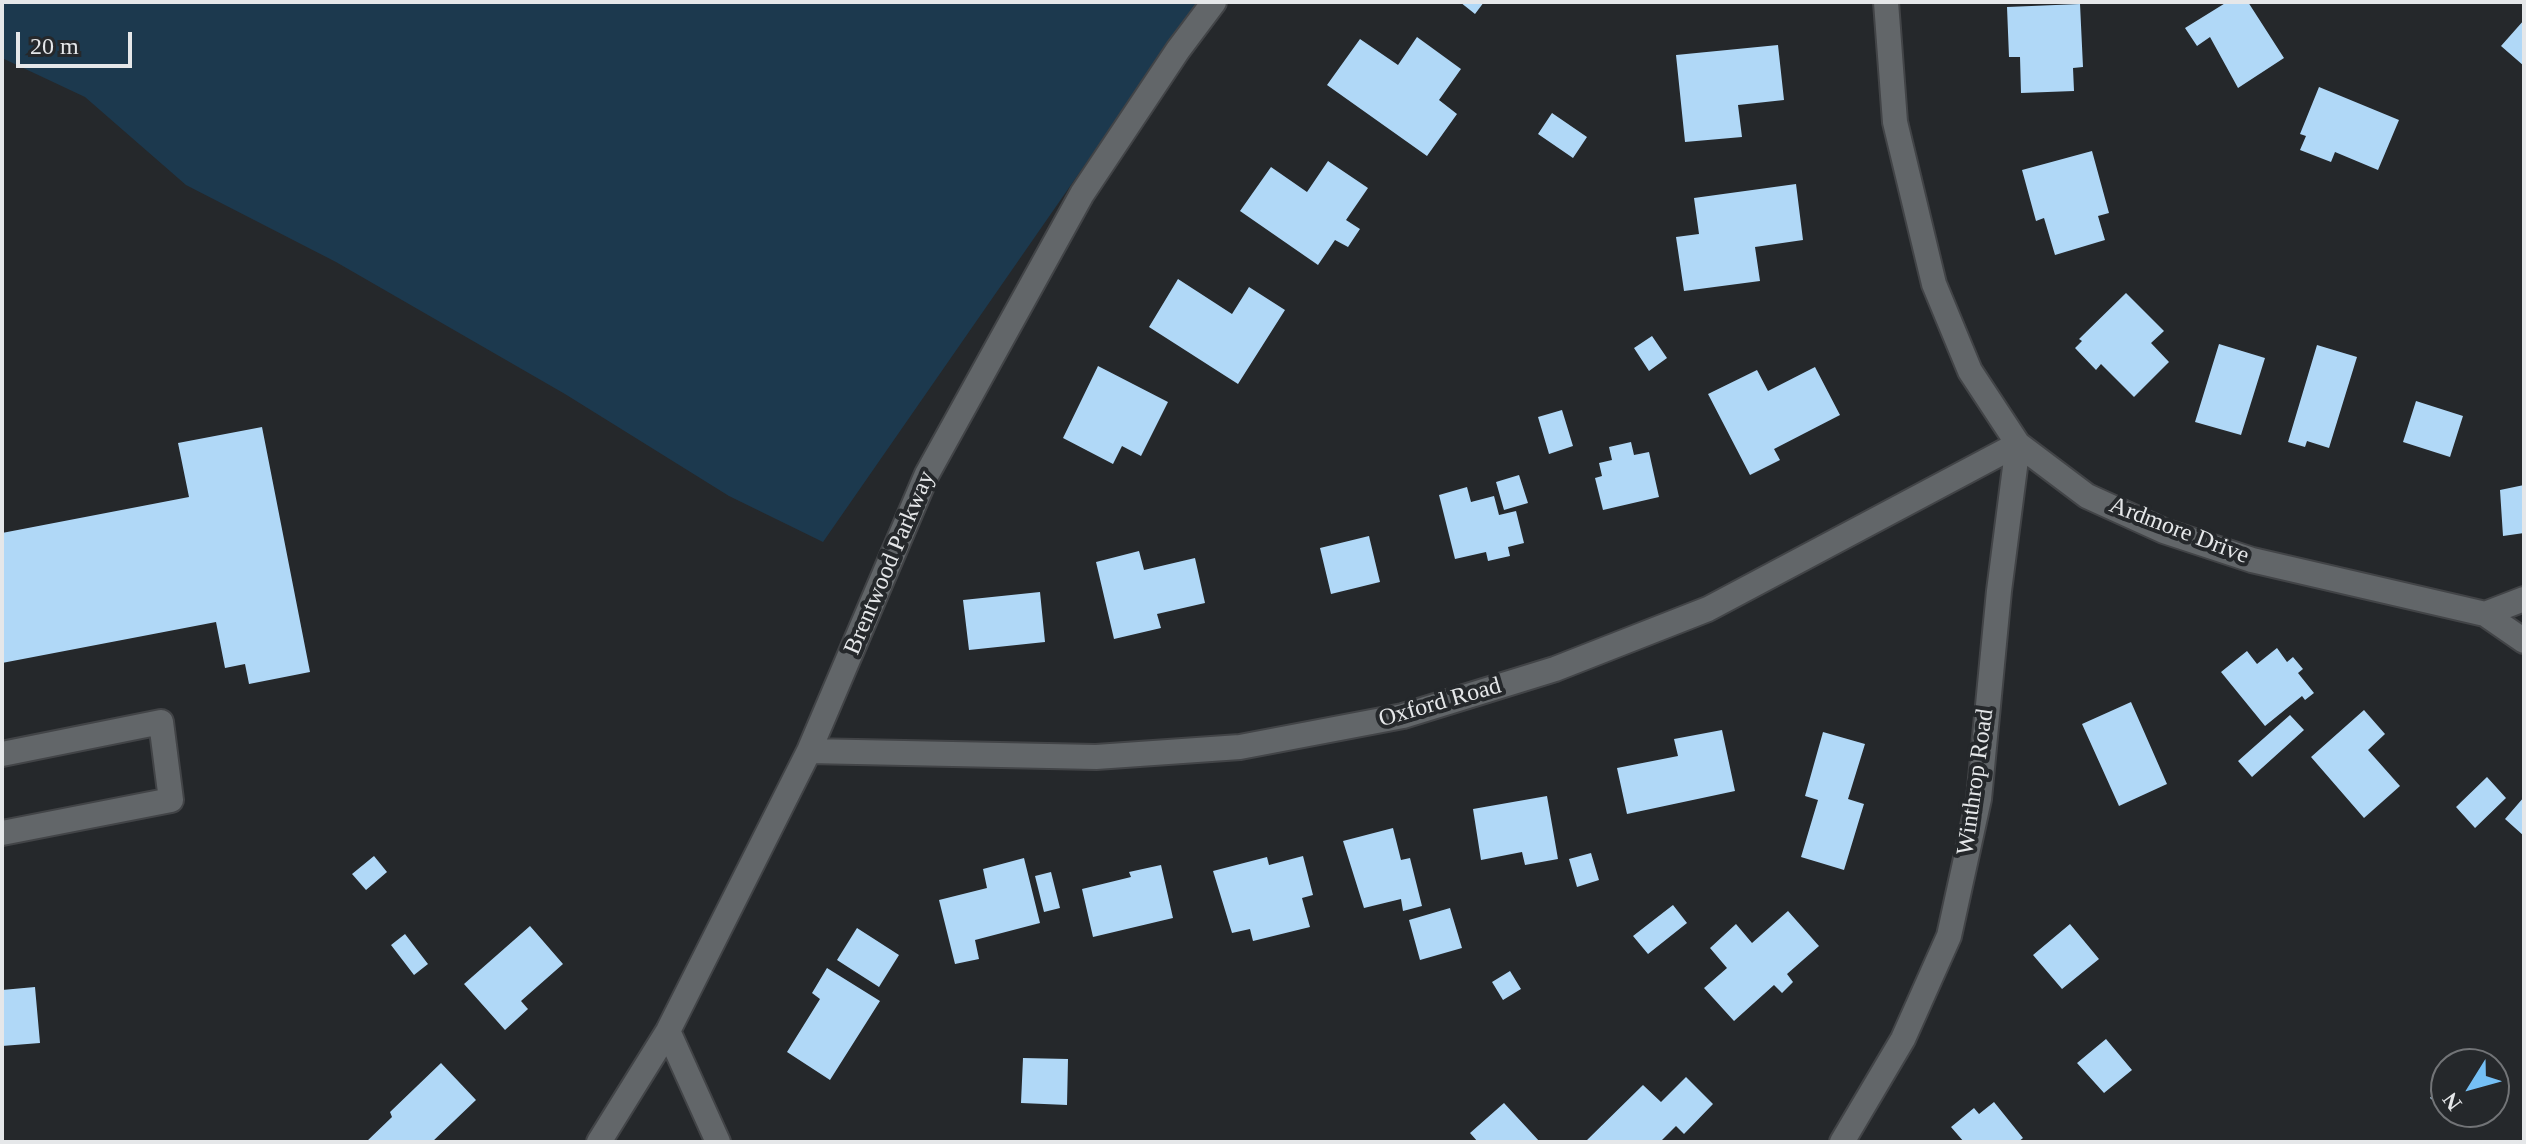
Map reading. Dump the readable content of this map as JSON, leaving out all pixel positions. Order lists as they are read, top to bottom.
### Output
{
  "streets": {
    "street": [
      "Ardmore Drive",
      "Brentwood Parkway",
      "Oxford Road",
      "Winthrop Road"
    ]
  },
  "crossings": [
    ["Ardmore Drive", "Oxford Road"],
    ["Ardmore Drive", "Winthrop Road"],
    ["Brentwood Parkway", "Oxford Road"],
    ["Oxford Road", "Winthrop Road"]
  ],
  "scale_bar": "20 m",
  "north": "bottom left"
}
